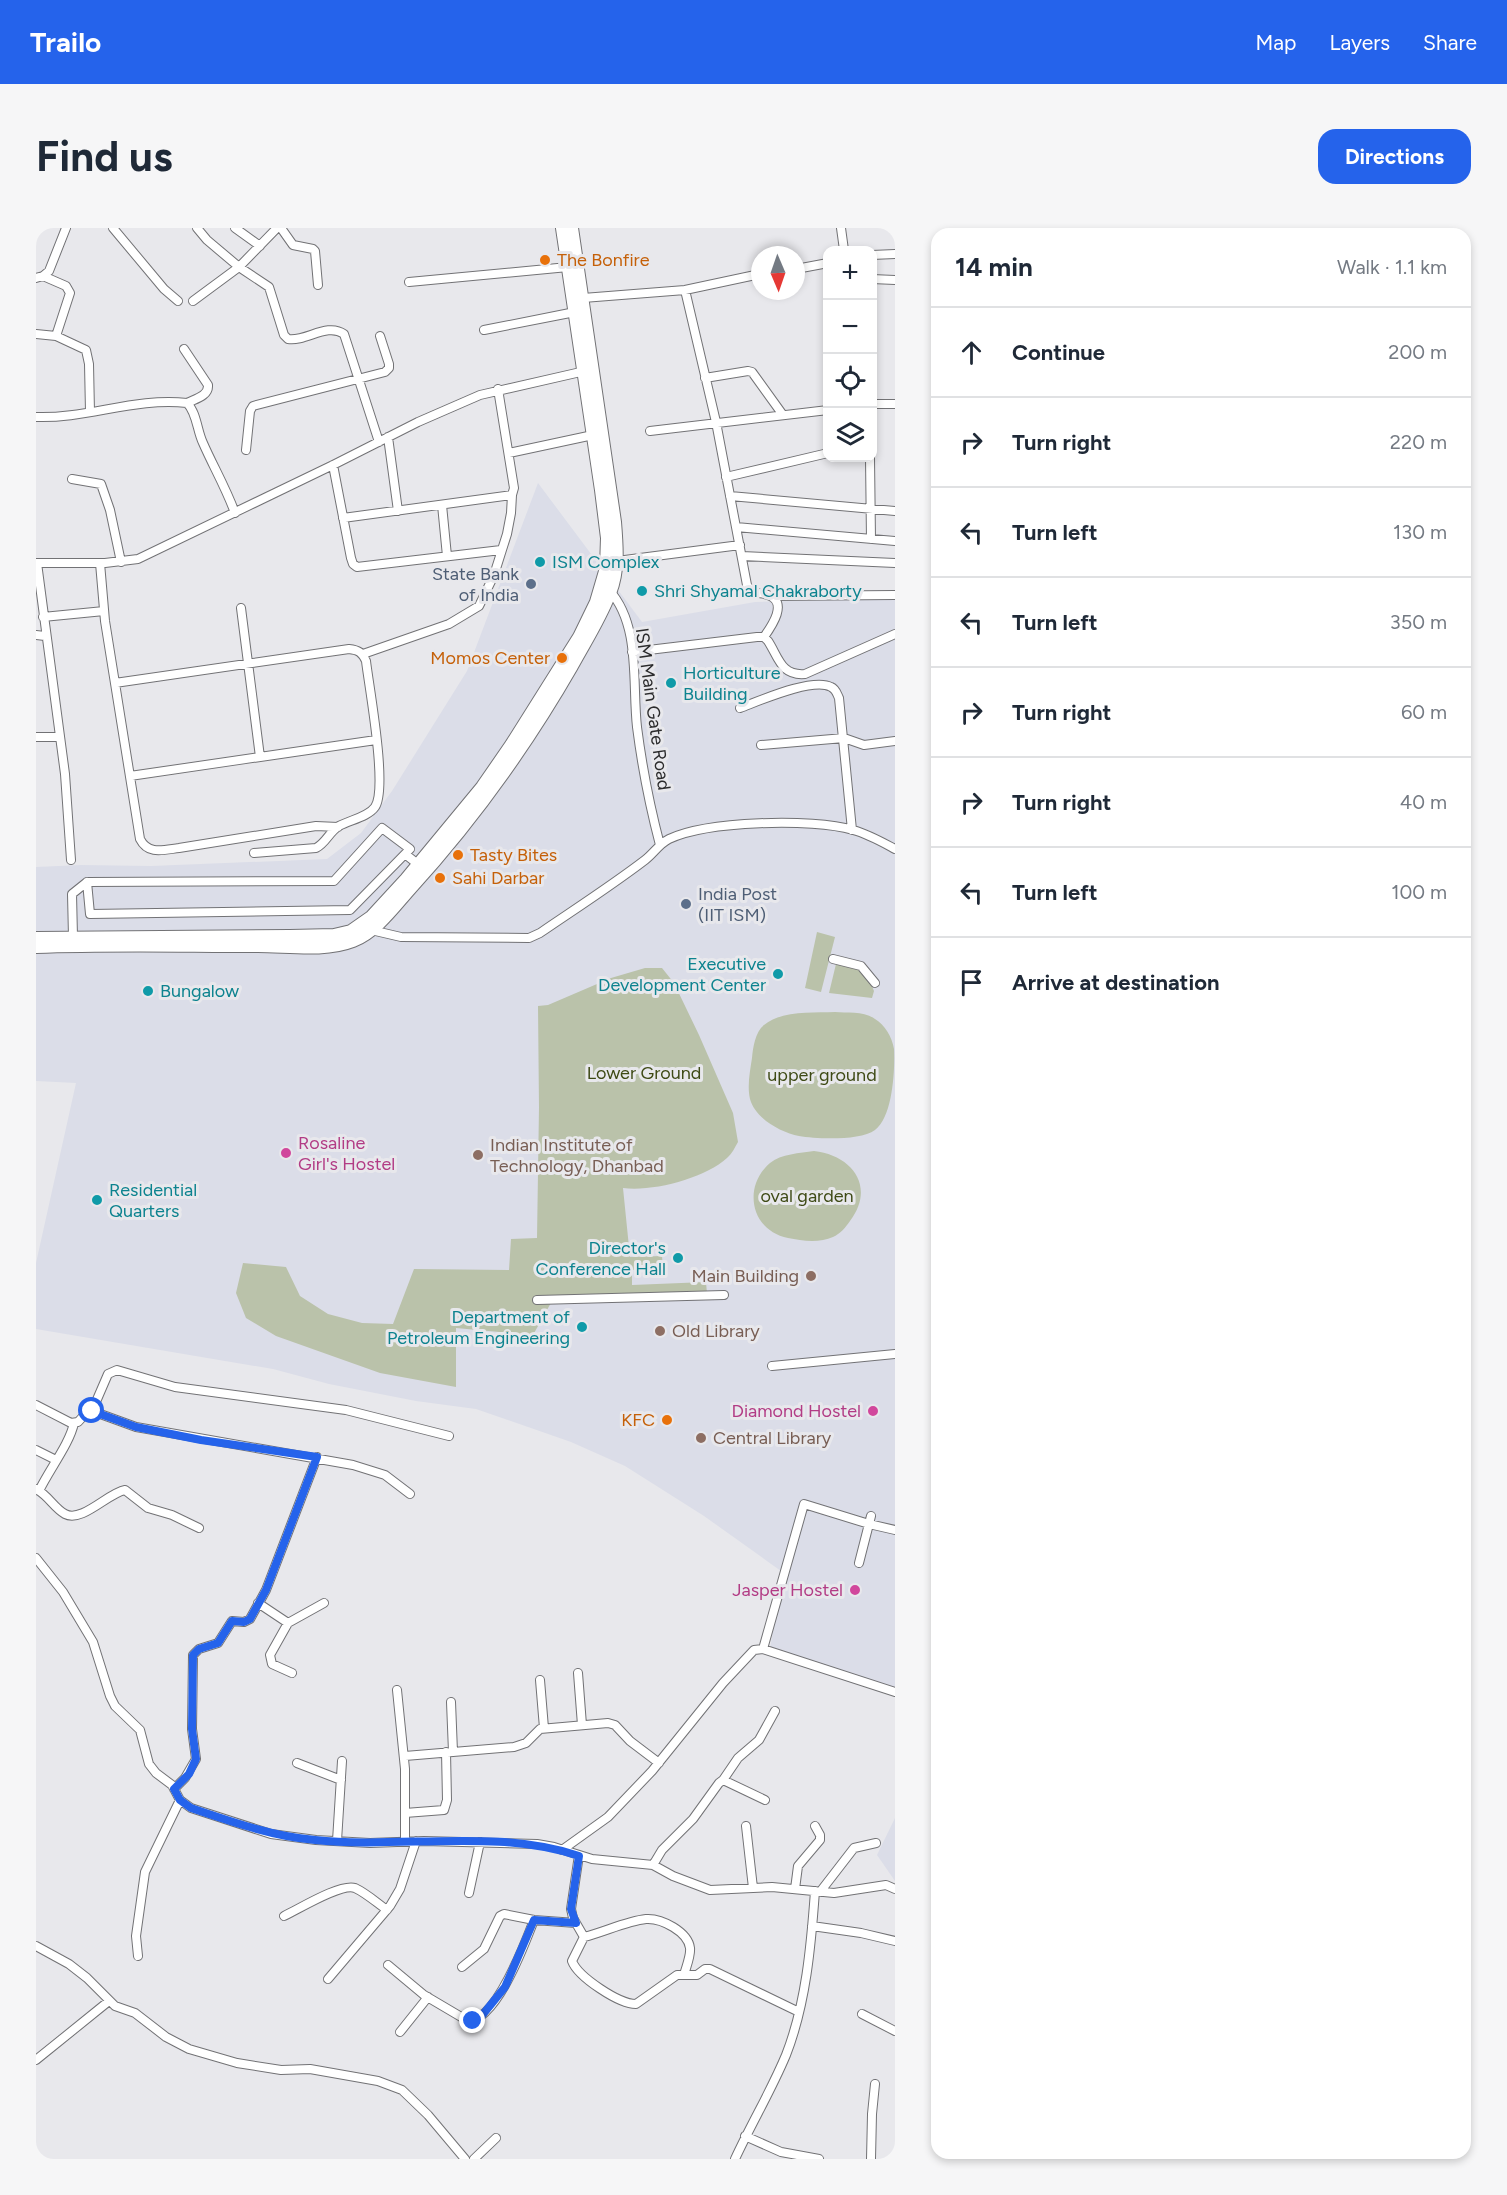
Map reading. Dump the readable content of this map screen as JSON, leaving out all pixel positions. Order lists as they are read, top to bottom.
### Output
{
  "streets": {
    "street": ["ISM Main Gate Road"]
  },
  "parks": ["Lower Ground", "upper ground", "oval garden"],
  "places": [
    "The Bonfire",
    "ISM Complex",
    "State Bank of India",
    "Shri Shyamal Chakraborty",
    "Momos Center",
    "Horticulture Building",
    "Tasty Bites",
    "Sahi Darbar",
    "India Post (IIT ISM)",
    "Executive Development Center",
    "Bungalow",
    "Rosaline Girl's Hostel",
    "Indian Institute of Technology, Dhanbad",
    "Residential Quarters",
    "Director's Conference Hall",
    "Main Building",
    "Department of Petroleum Engineering",
    "Old Library",
    "Diamond Hostel",
    "KFC",
    "Central Library",
    "Jasper Hostel"
  ],
  "north": "bottom",
  "page": {
    "header": "Trailo",
    "nav": ["Map", "Layers", "Share"],
    "buttons": "Directions",
    "title": "Find us",
    "heading": ["14 min", "Walk · 1.1 km"],
    "map_buttons": ["+", "−"],
    "list": [
      ["Continue", "200 m"],
      ["Turn right", "220 m"],
      ["Turn left", "130 m"],
      ["Turn left", "350 m"],
      ["Turn right", "60 m"],
      ["Turn right", "40 m"],
      ["Turn left", "100 m"],
      "Arrive at destination"
    ]
  }
}
